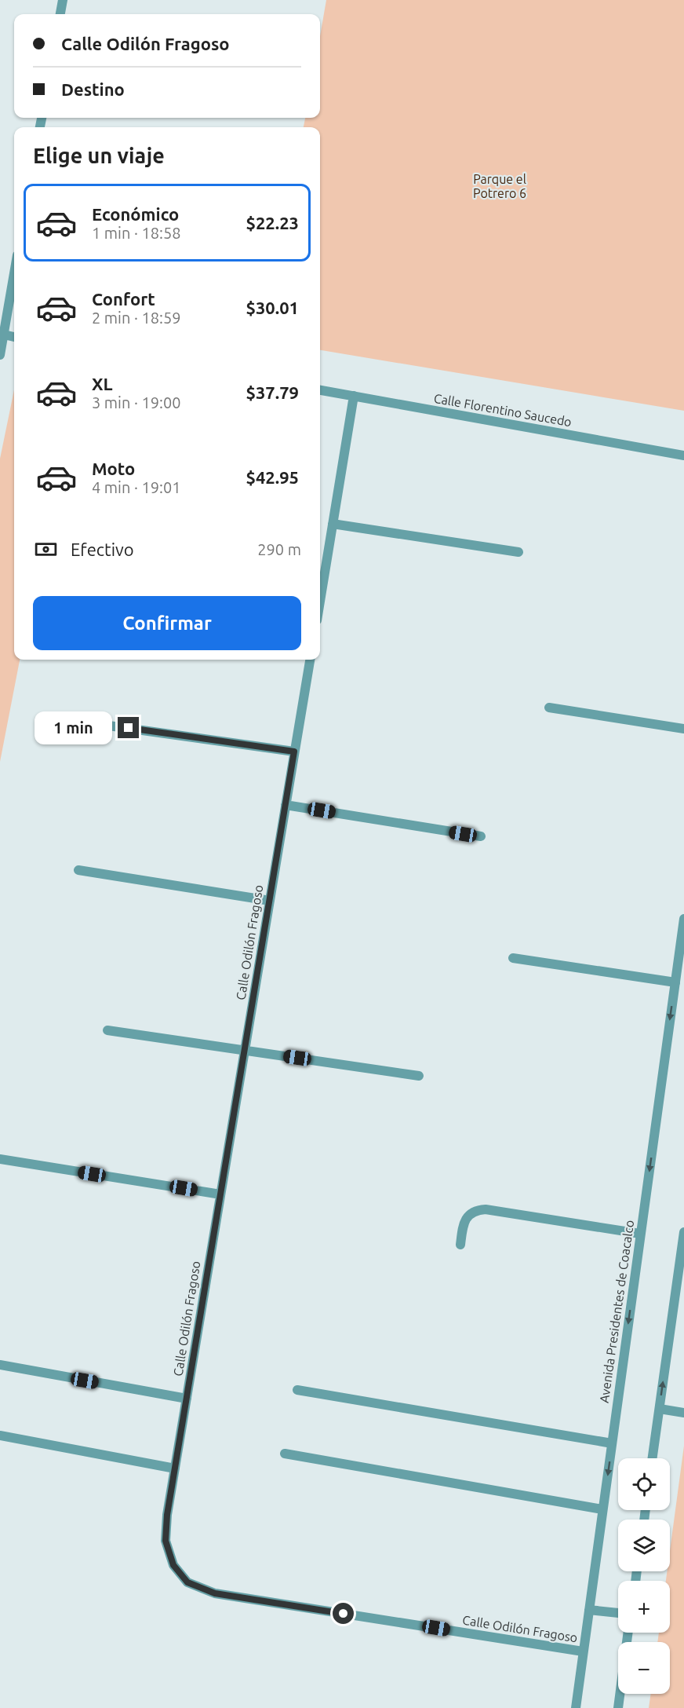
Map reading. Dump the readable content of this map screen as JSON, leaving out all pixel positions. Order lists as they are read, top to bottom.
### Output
{
  "streets": {
    "street": ["Calle Florentino Saucedo", "Calle Odilón Fragoso", "Avenida Presidentes de Coacalco"]
  },
  "crossings": [
    ["Calle Odilón Fragoso", "Avenida Presidentes de Coacalco"]
  ],
  "parks": ["Parque el Potrero 6"],
  "page": {
    "banner": ["Calle Odilón Fragoso", "Destino"],
    "heading": "Elige un viaje",
    "list": [
      {
        "name": "Económico",
        "note": "1 min · 18:58",
        "value": "$22.23"
      },
      {
        "name": "Confort",
        "note": "2 min · 18:59",
        "value": "$30.01"
      },
      {
        "name": "XL",
        "note": "3 min · 19:00",
        "value": "$37.79"
      },
      {
        "name": "Moto",
        "note": "4 min · 19:01",
        "value": "$42.95"
      }
    ],
    "pay": ["Efectivo", "290 m"],
    "buttons": "Confirmar",
    "bubble": "1 min",
    "map_buttons": ["+", "−"]
  }
}
